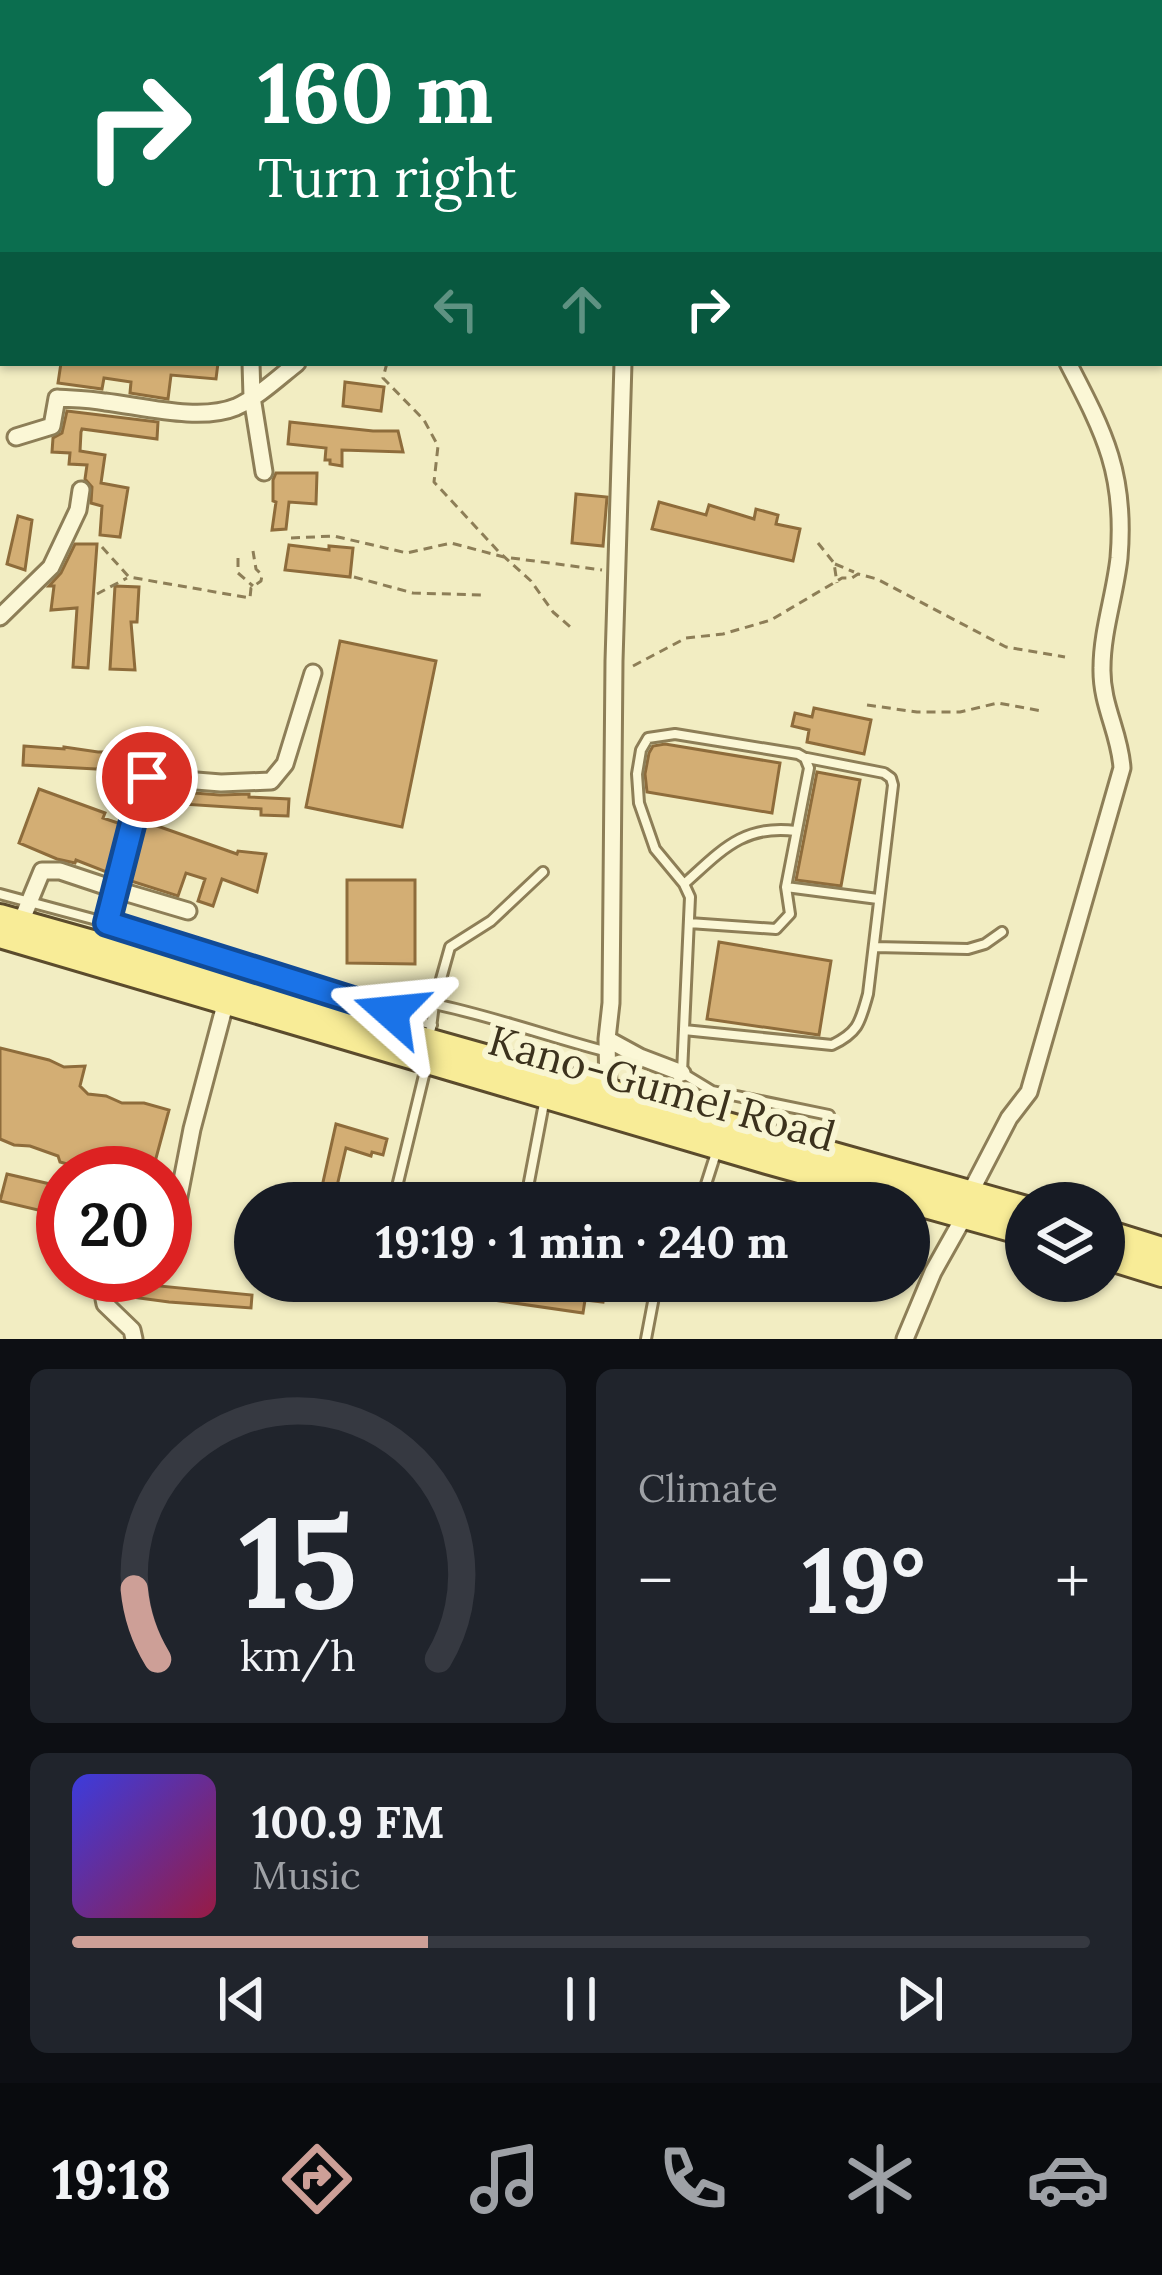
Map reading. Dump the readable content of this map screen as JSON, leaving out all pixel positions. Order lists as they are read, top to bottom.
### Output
{
  "streets": {
    "main road": ["Kano-Gumel Road"]
  },
  "page": {
    "turn": ["160 m", "Turn right"],
    "limit": "20",
    "trip": "19:19 · 1 min · 240 m",
    "tile": "Climate",
    "heat": ["−", "19°", "+"],
    "song": ["100.9 FM", "Music"],
    "tabs": "19:18",
    "gauge": ["15", "km/h"]
  }
}
